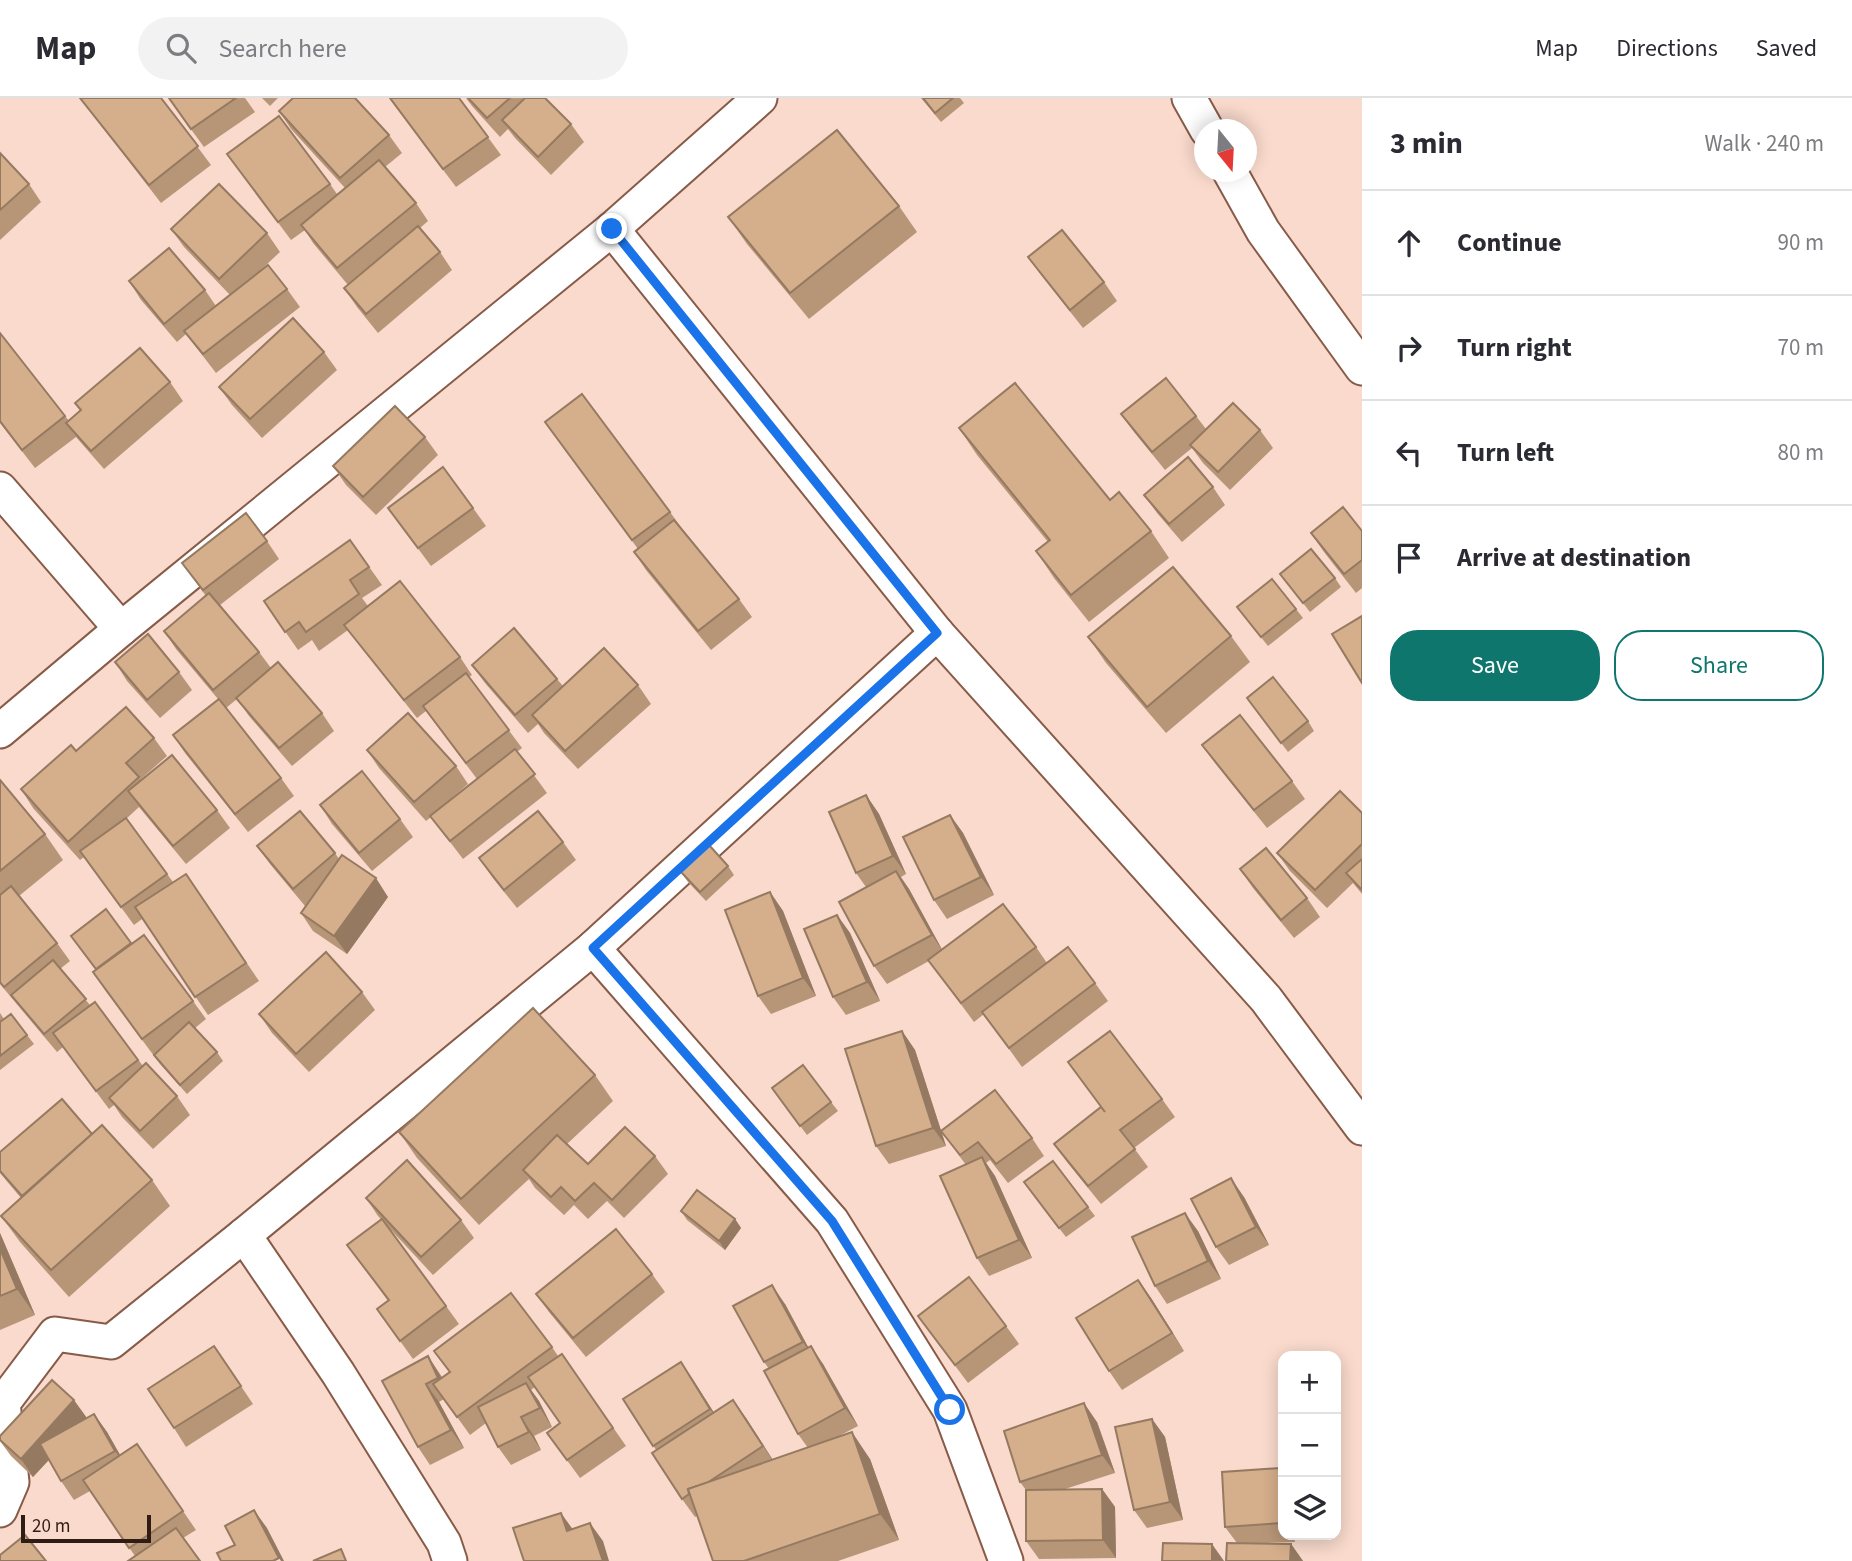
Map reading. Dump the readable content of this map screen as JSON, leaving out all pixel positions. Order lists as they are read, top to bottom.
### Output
{
  "scale_bar": "20 m",
  "north": "bottom",
  "page": {
    "header": "Map",
    "search": "Search here",
    "nav": ["Map", "Directions", "Saved"],
    "heading": ["3 min", "Walk · 240 m"],
    "list": [
      ["Continue", "90 m"],
      ["Turn right", "70 m"],
      ["Turn left", "80 m"],
      "Arrive at destination"
    ],
    "buttons": ["Save", "Share"],
    "map_buttons": ["+", "−"],
    "scale": "20 m"
  }
}
